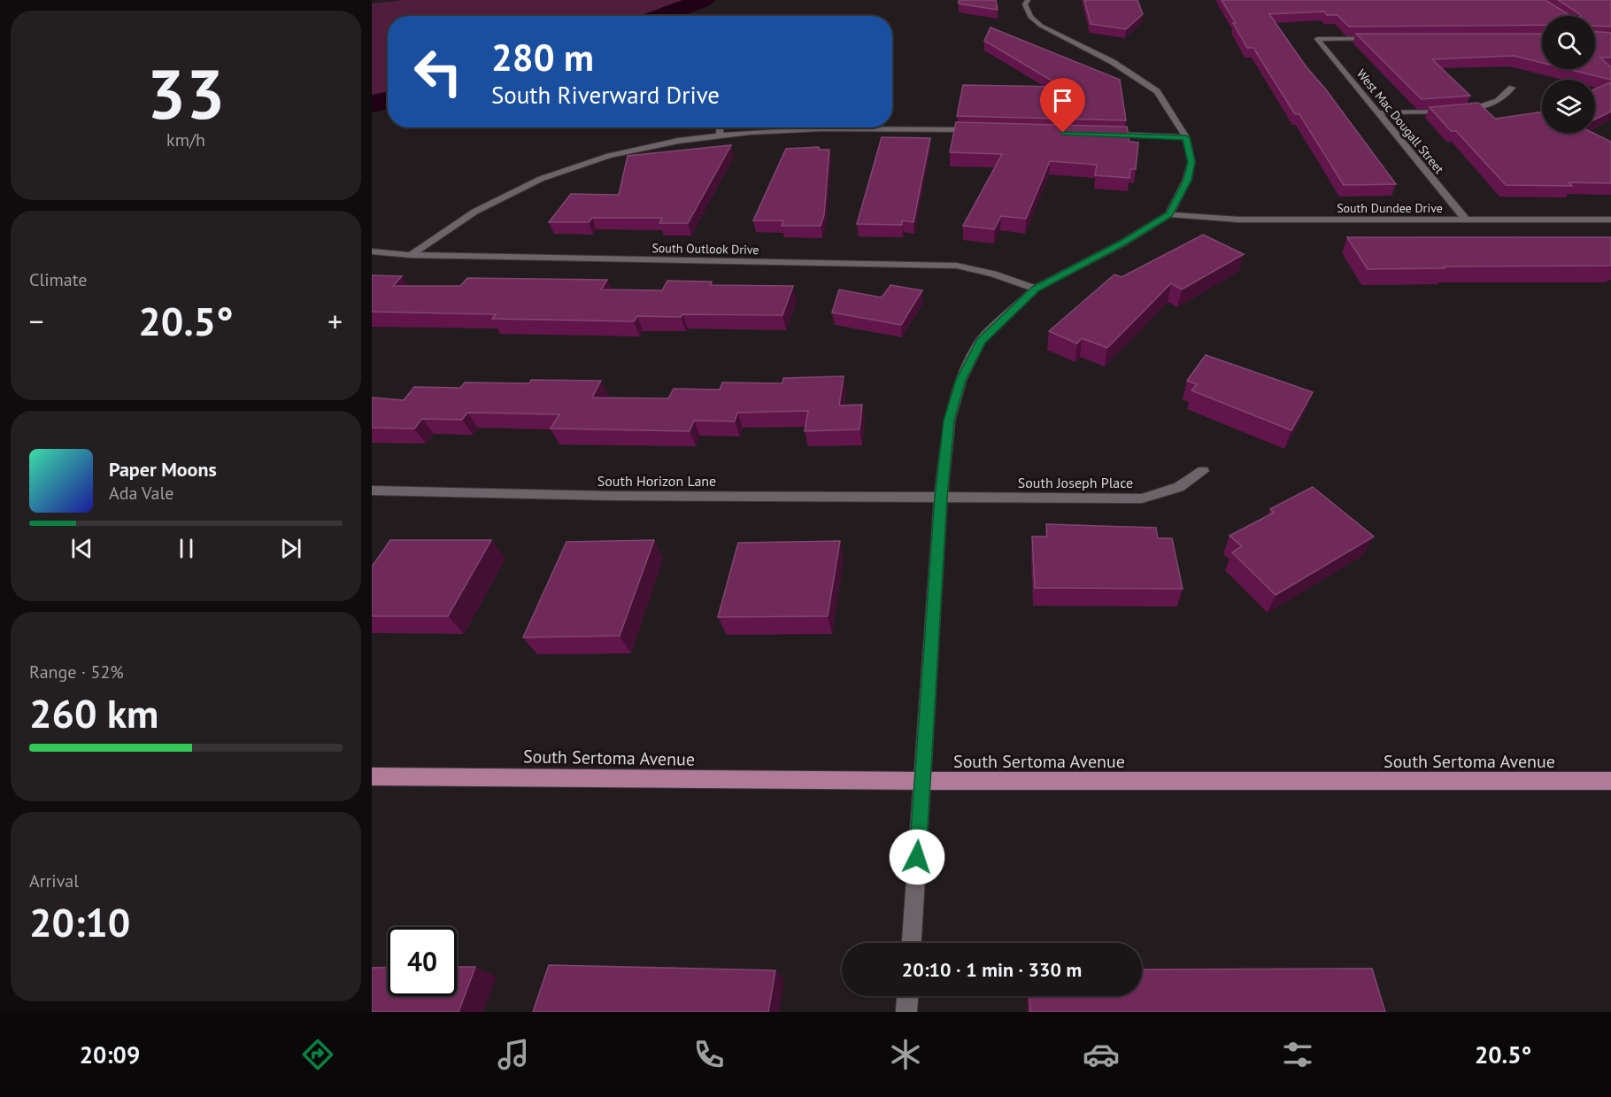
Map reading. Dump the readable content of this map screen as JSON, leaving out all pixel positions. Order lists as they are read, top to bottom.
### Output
{
  "streets": {
    "main road": ["South Sertoma Avenue"],
    "street": [
      "West Mac Dougall Street",
      "South Dundee Drive",
      "South Outlook Drive",
      "South Horizon Lane",
      "South Joseph Place"
    ]
  },
  "crossings": [
    ["West Mac Dougall Street", "South Dundee Drive"],
    ["South Horizon Lane", "South Joseph Place"]
  ],
  "page": {
    "tile": [
      ["33", "km/h"],
      "Climate",
      ["Range · 52%", "260 km"],
      ["Arrival", "20:10"]
    ],
    "turn": ["280 m", "South Riverward Drive"],
    "heat": ["−", "20.5°", "+"],
    "song": ["Paper Moons", "Ada Vale"],
    "limit": "40",
    "trip": "20:10 · 1 min · 330 m",
    "tabs": ["20:09", "20.5°"]
  }
}
